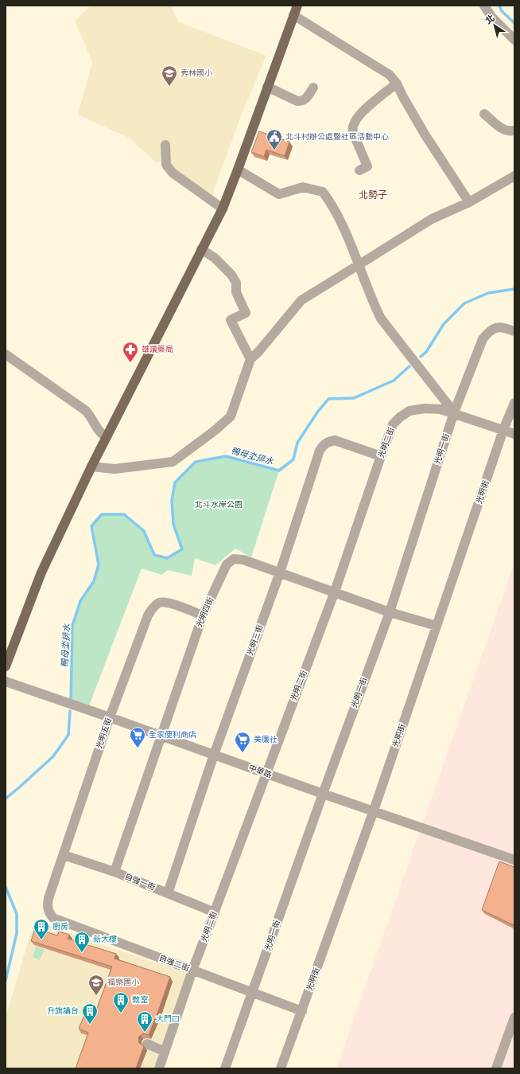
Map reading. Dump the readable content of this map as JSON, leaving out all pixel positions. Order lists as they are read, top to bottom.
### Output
{
  "streets": {
    "street": [
      "光明二街",
      "光明一街",
      "光明街",
      "光明四街",
      "光明三街",
      "光明五街",
      "中華路",
      "自強一街",
      "自強二街"
    ]
  },
  "crossings": [
    ["光明二街", "光明一街"],
    ["光明二街", "光明街"],
    ["光明二街", "光明四街"],
    ["光明二街", "光明三街"],
    ["光明二街", "中華路"],
    ["光明二街", "自強一街"],
    ["光明二街", "自強二街"],
    ["光明一街", "光明四街"],
    ["光明一街", "中華路"],
    ["光明一街", "自強二街"],
    ["光明街", "光明四街"],
    ["光明街", "中華路"],
    ["光明街", "自強二街"],
    ["光明四街", "光明三街"],
    ["光明四街", "光明五街"],
    ["光明四街", "中華路"],
    ["光明四街", "自強一街"],
    ["光明三街", "中華路"],
    ["光明三街", "自強一街"],
    ["光明五街", "中華路"],
    ["光明五街", "自強一街"],
    ["光明五街", "自強二街"]
  ],
  "districts": ["北勢子"],
  "water": ["鴨母坔排水"],
  "parks": ["北斗水岸公園"],
  "places": {
    "school or university": ["秀林國小", "福樂國小"],
    "public building": ["北斗村辦公處暨社區活動中心"],
    "pharmacy": ["雄讚藥局"],
    "supermarket": ["全家便利商店", "美廉社"],
    "building": [
      "廚房",
      "新大樓",
      "教室",
      "升旗講台",
      "大門口"
    ]
  },
  "north": "top left"
}
